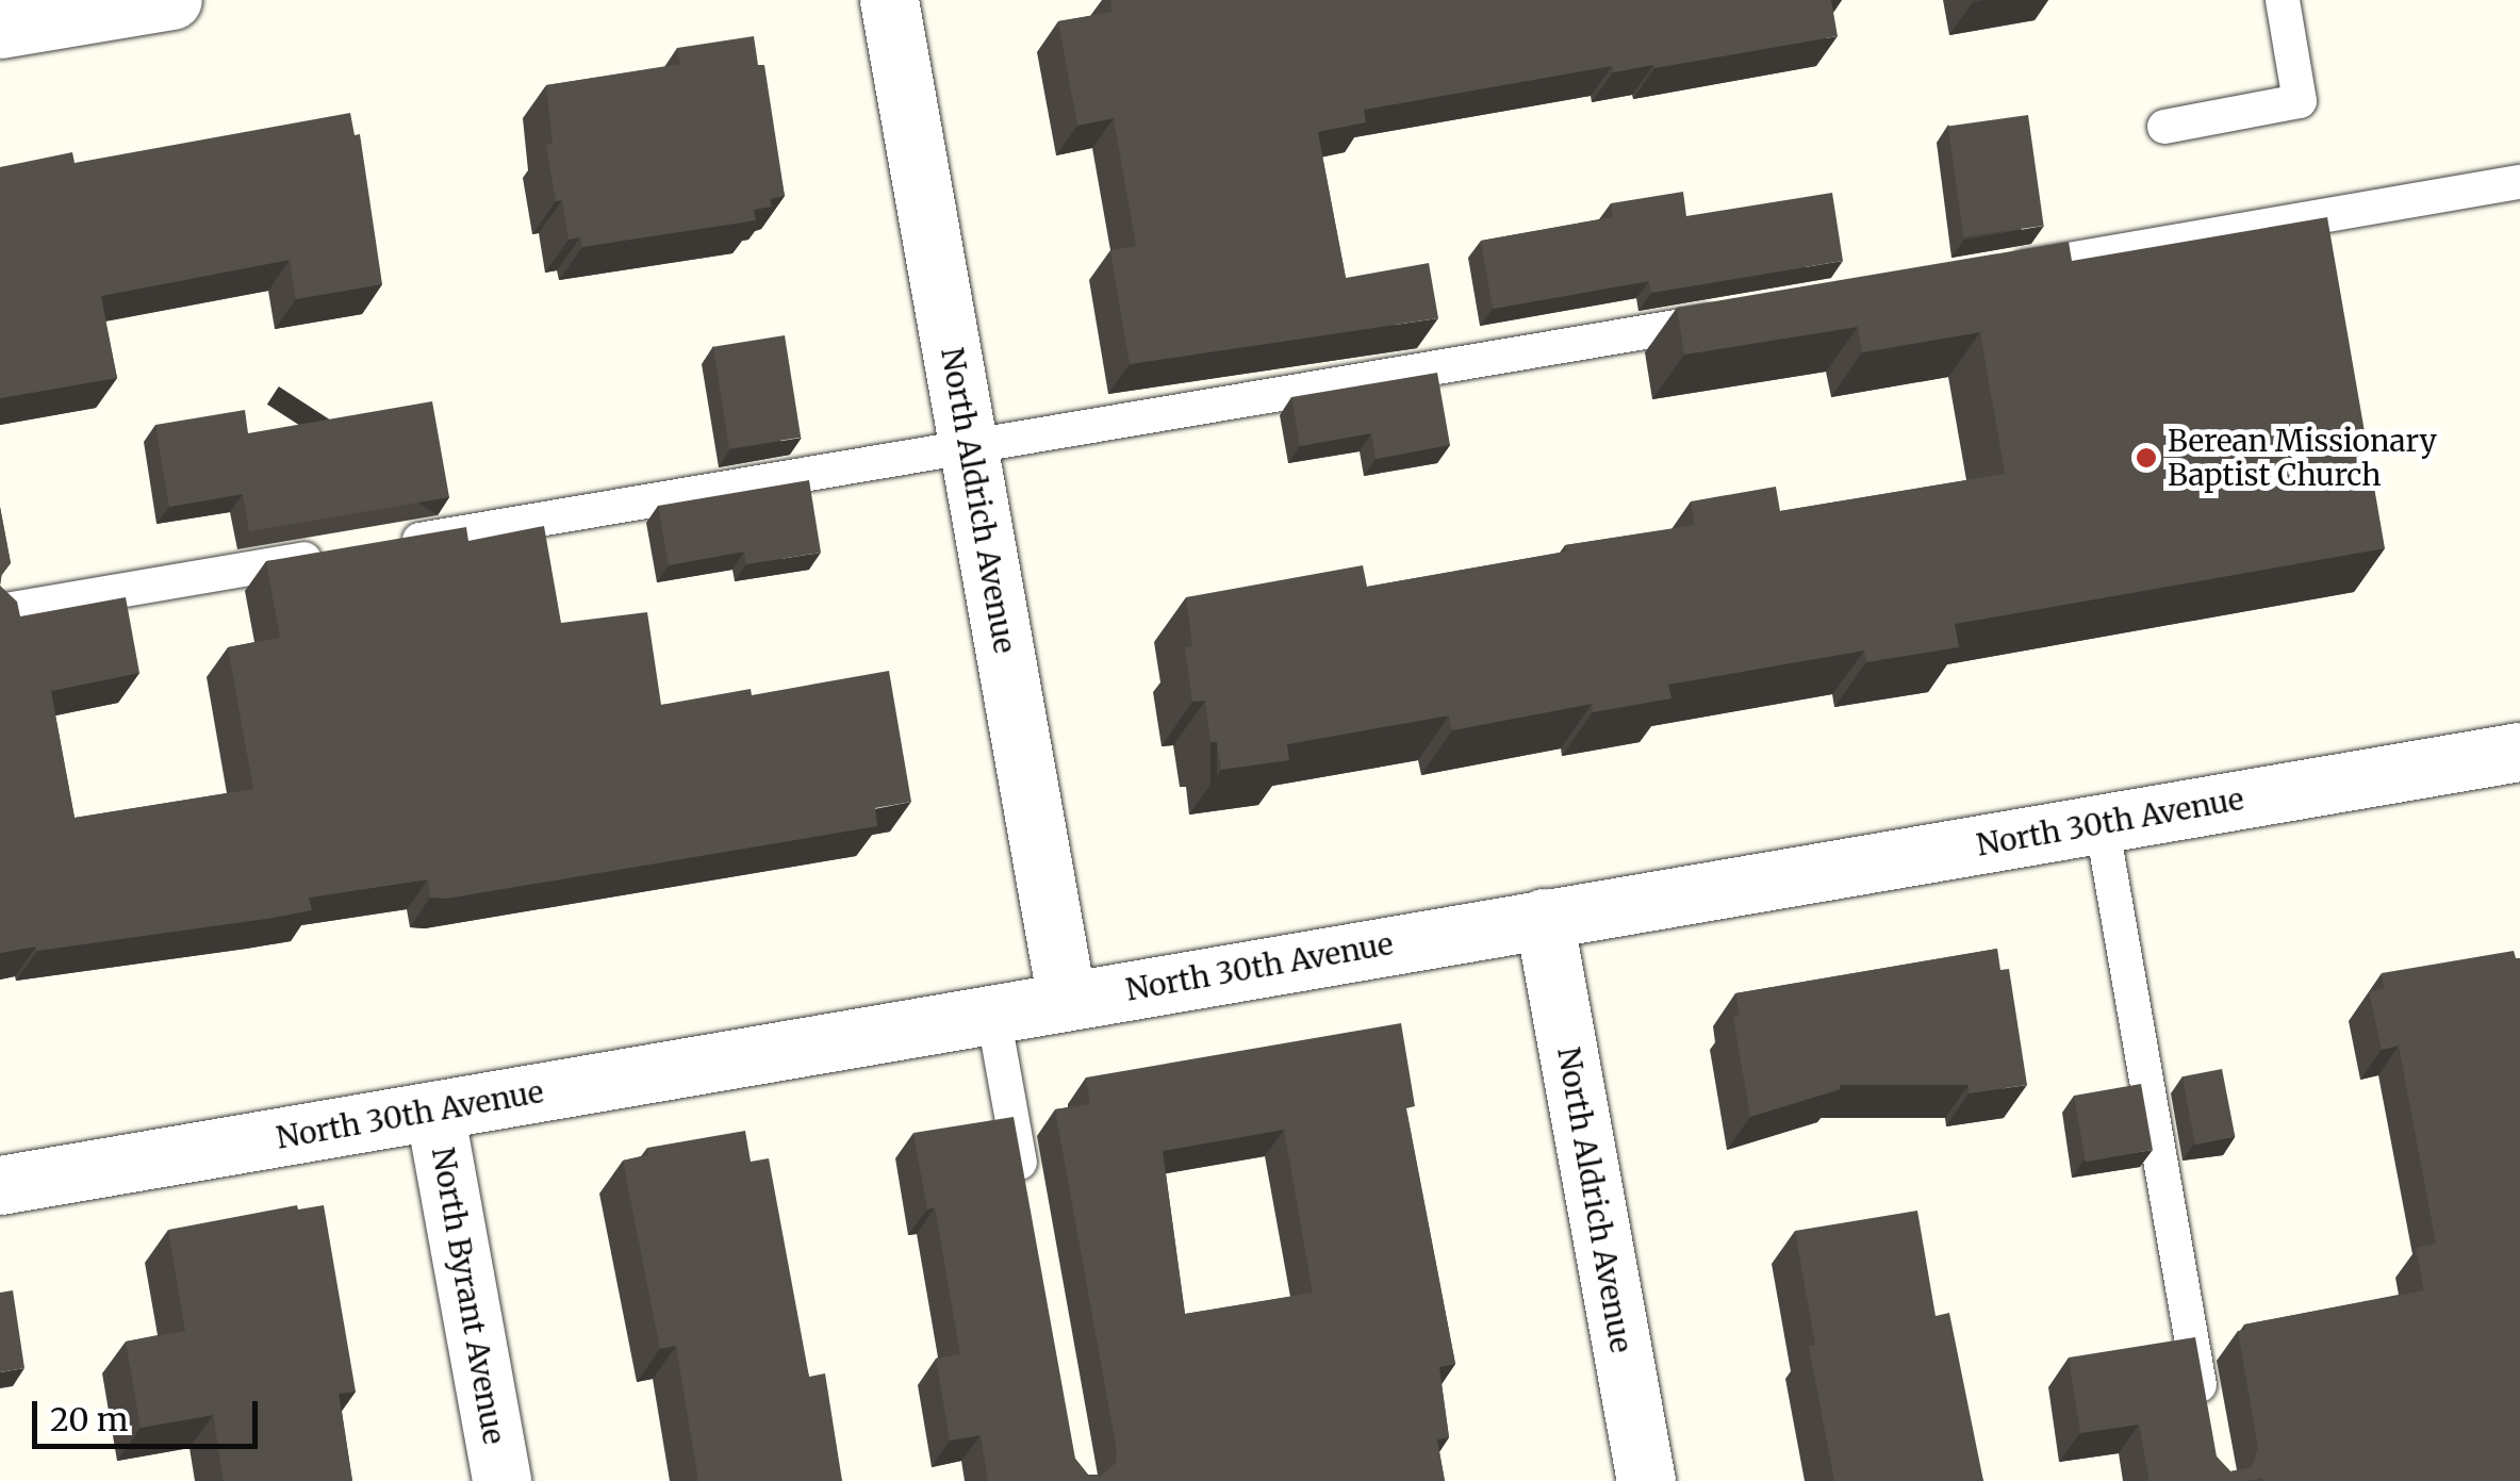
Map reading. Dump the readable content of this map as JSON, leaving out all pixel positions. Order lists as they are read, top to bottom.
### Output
{
  "streets": {
    "street": ["North Aldrich Avenue", "North 30th Avenue", "North Byrant Avenue"]
  },
  "crossings": [
    ["North Aldrich Avenue", "North 30th Avenue"],
    ["North 30th Avenue", "North Byrant Avenue"]
  ],
  "places": ["Berean Missionary Baptist Church"],
  "scale_bar": "20 m"
}
